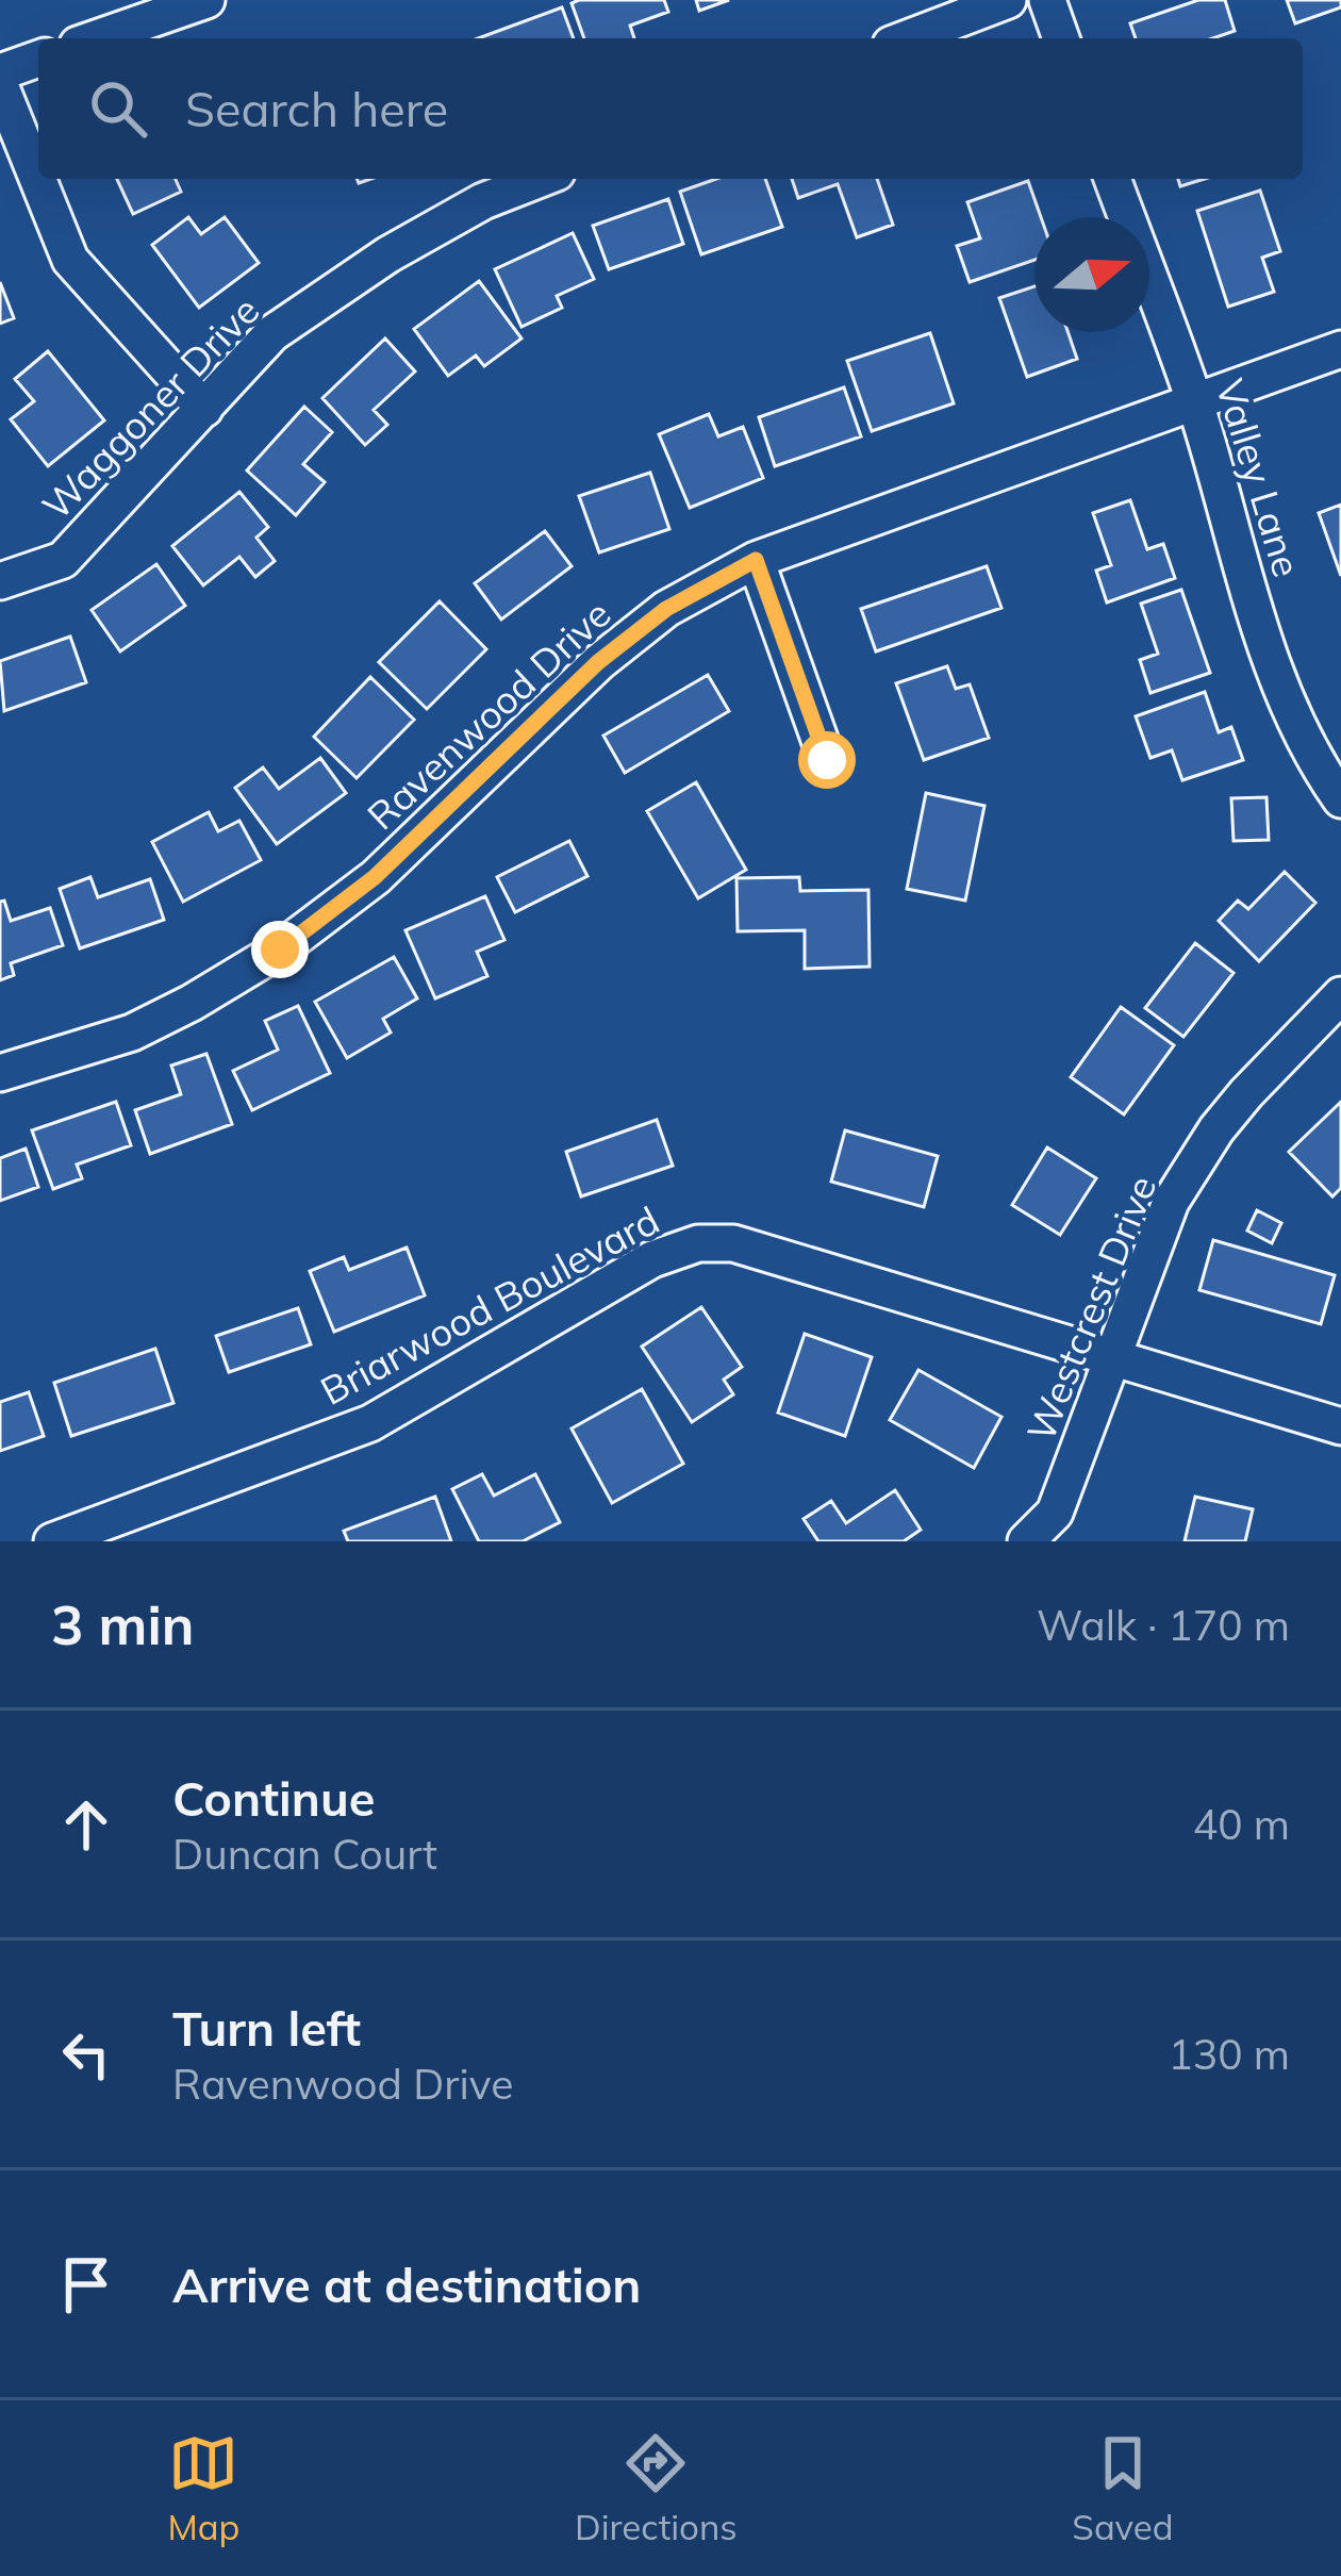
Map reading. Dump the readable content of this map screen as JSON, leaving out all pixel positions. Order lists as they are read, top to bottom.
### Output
{
  "streets": {
    "street": [
      "Waggoner Drive",
      "Valley Lane",
      "Ravenwood Drive",
      "Briarwood Boulevard",
      "Westcrest Drive"
    ]
  },
  "crossings": [
    ["Valley Lane", "Ravenwood Drive"],
    ["Briarwood Boulevard", "Westcrest Drive"]
  ],
  "north": "right",
  "page": {
    "search": "Search here",
    "heading": ["3 min", "Walk · 170 m"],
    "list": [
      ["Continue", "Duncan Court", "40 m"],
      ["Turn left", "Ravenwood Drive", "130 m"],
      "Arrive at destination"
    ],
    "nav": ["Map", "Directions", "Saved"]
  }
}
